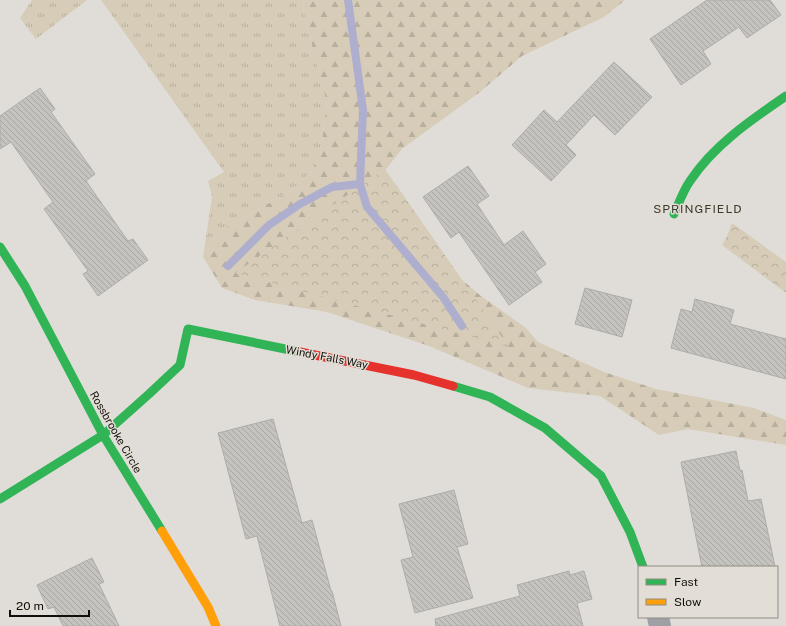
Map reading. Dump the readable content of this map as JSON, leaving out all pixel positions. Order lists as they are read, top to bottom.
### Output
{
  "streets": {
    "street": ["Windy Falls Way", "Rossbrooke Circle"]
  },
  "crossings": [
    ["Windy Falls Way", "Rossbrooke Circle"]
  ],
  "districts": ["SPRINGFIELD"],
  "legend": ["Fast", "Slow"],
  "scale_bar": "20 m"
}
